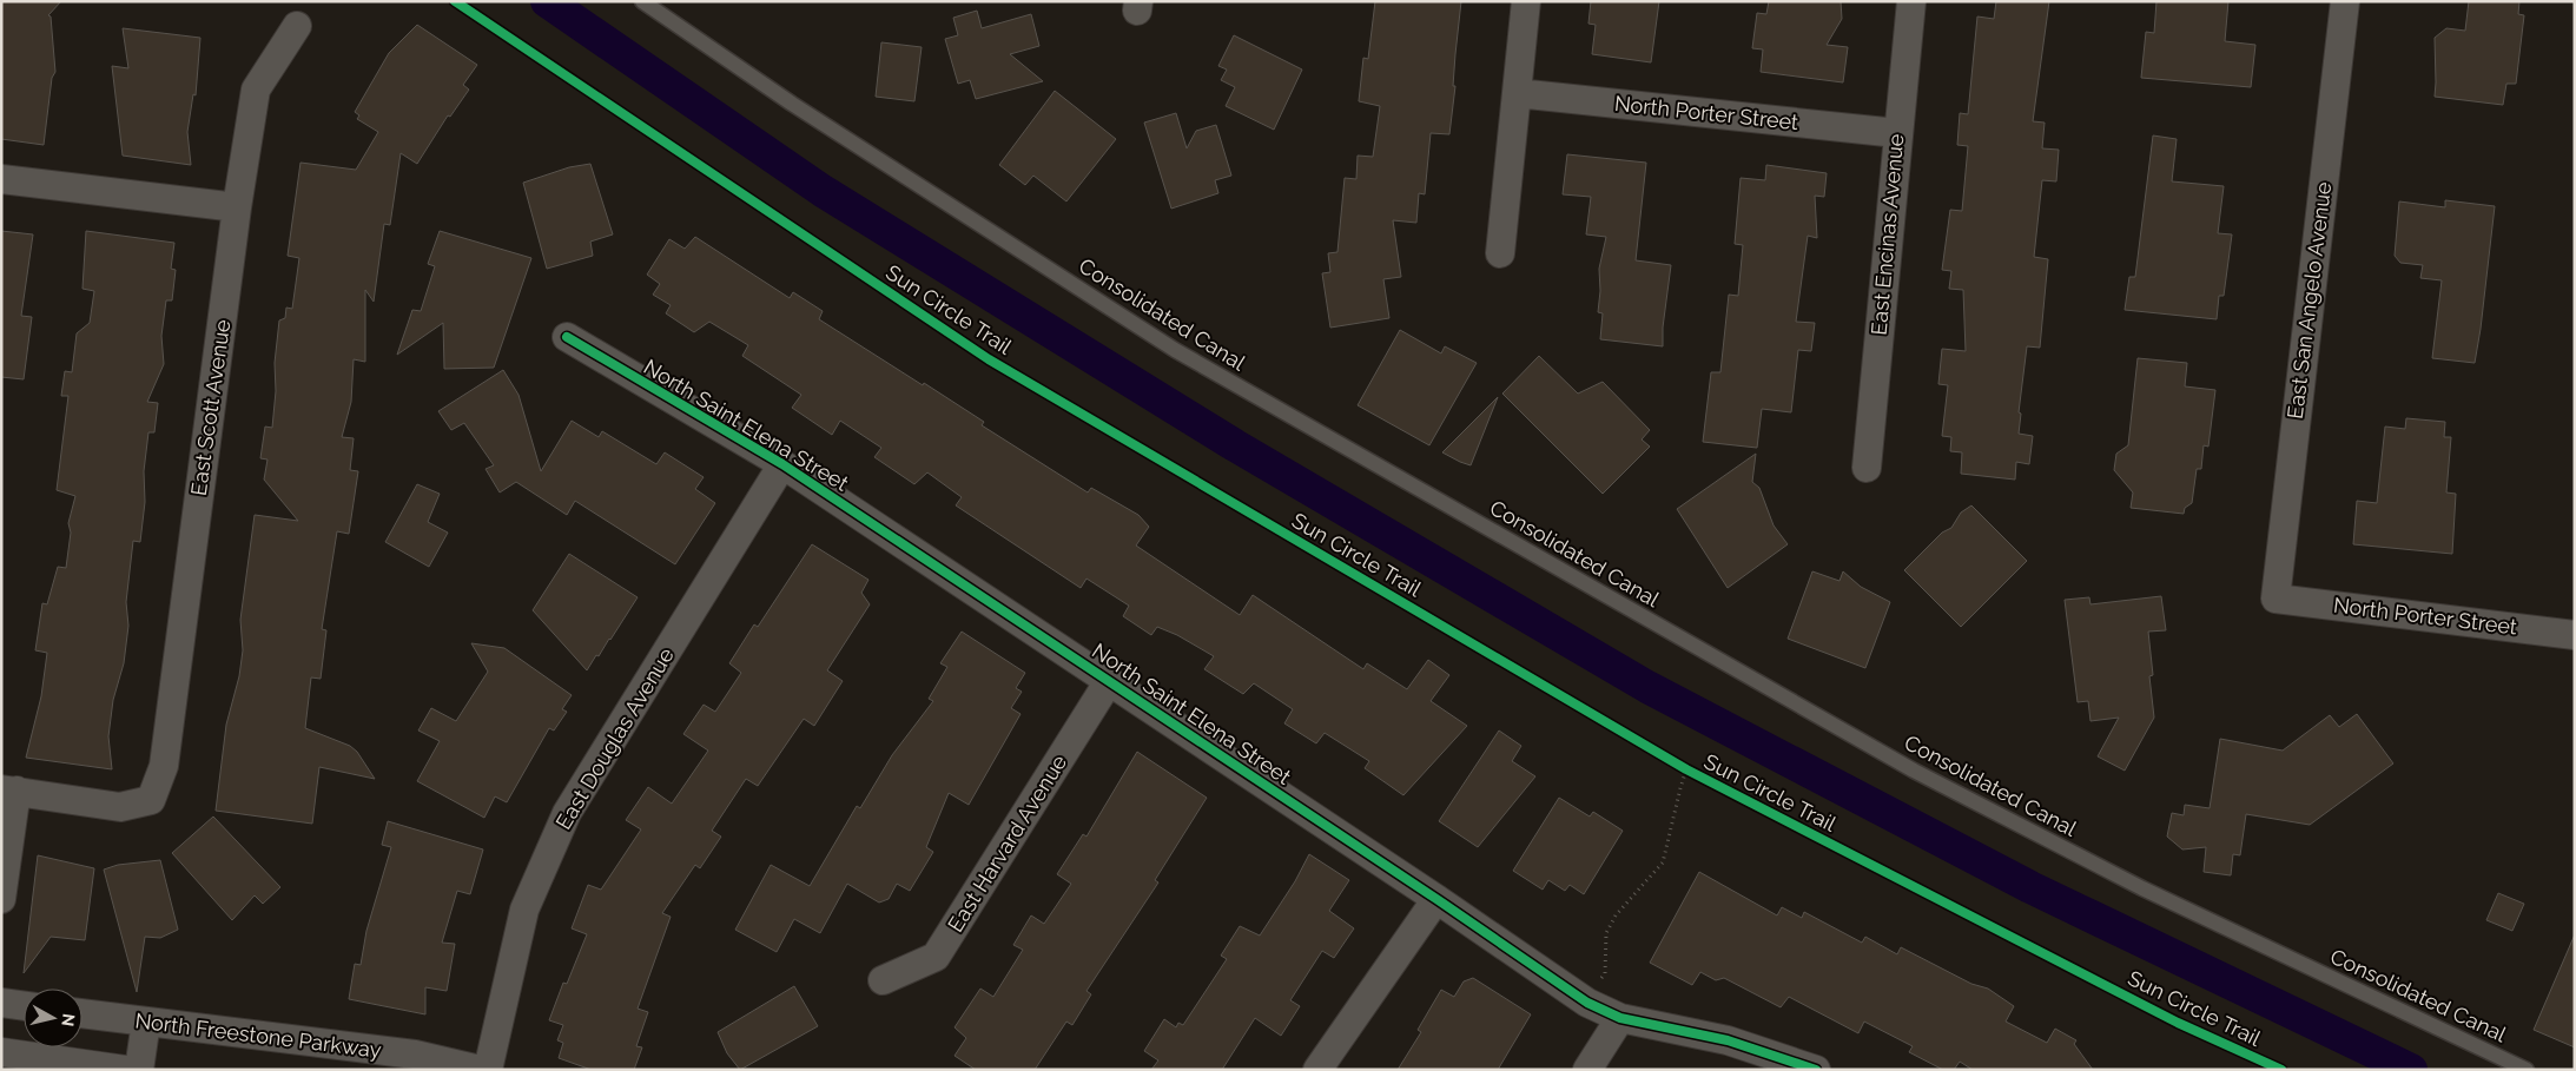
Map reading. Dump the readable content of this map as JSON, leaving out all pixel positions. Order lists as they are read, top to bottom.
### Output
{
  "streets": {
    "street": [
      "North Porter Street",
      "East Encinas Avenue",
      "East San Angelo Avenue",
      "East Scott Avenue",
      "North Saint Elena Street",
      "East Douglas Avenue",
      "East Harvard Avenue",
      "North Freestone Parkway"
    ],
    "lane": ["Consolidated Canal"],
    "cycle path": ["Sun Circle Trail"]
  },
  "crossings": [
    ["North Porter Street", "East Encinas Avenue"],
    ["North Porter Street", "East San Angelo Avenue"],
    ["North Saint Elena Street", "East Douglas Avenue"],
    ["North Saint Elena Street", "East Harvard Avenue"]
  ],
  "north": "right"
}
